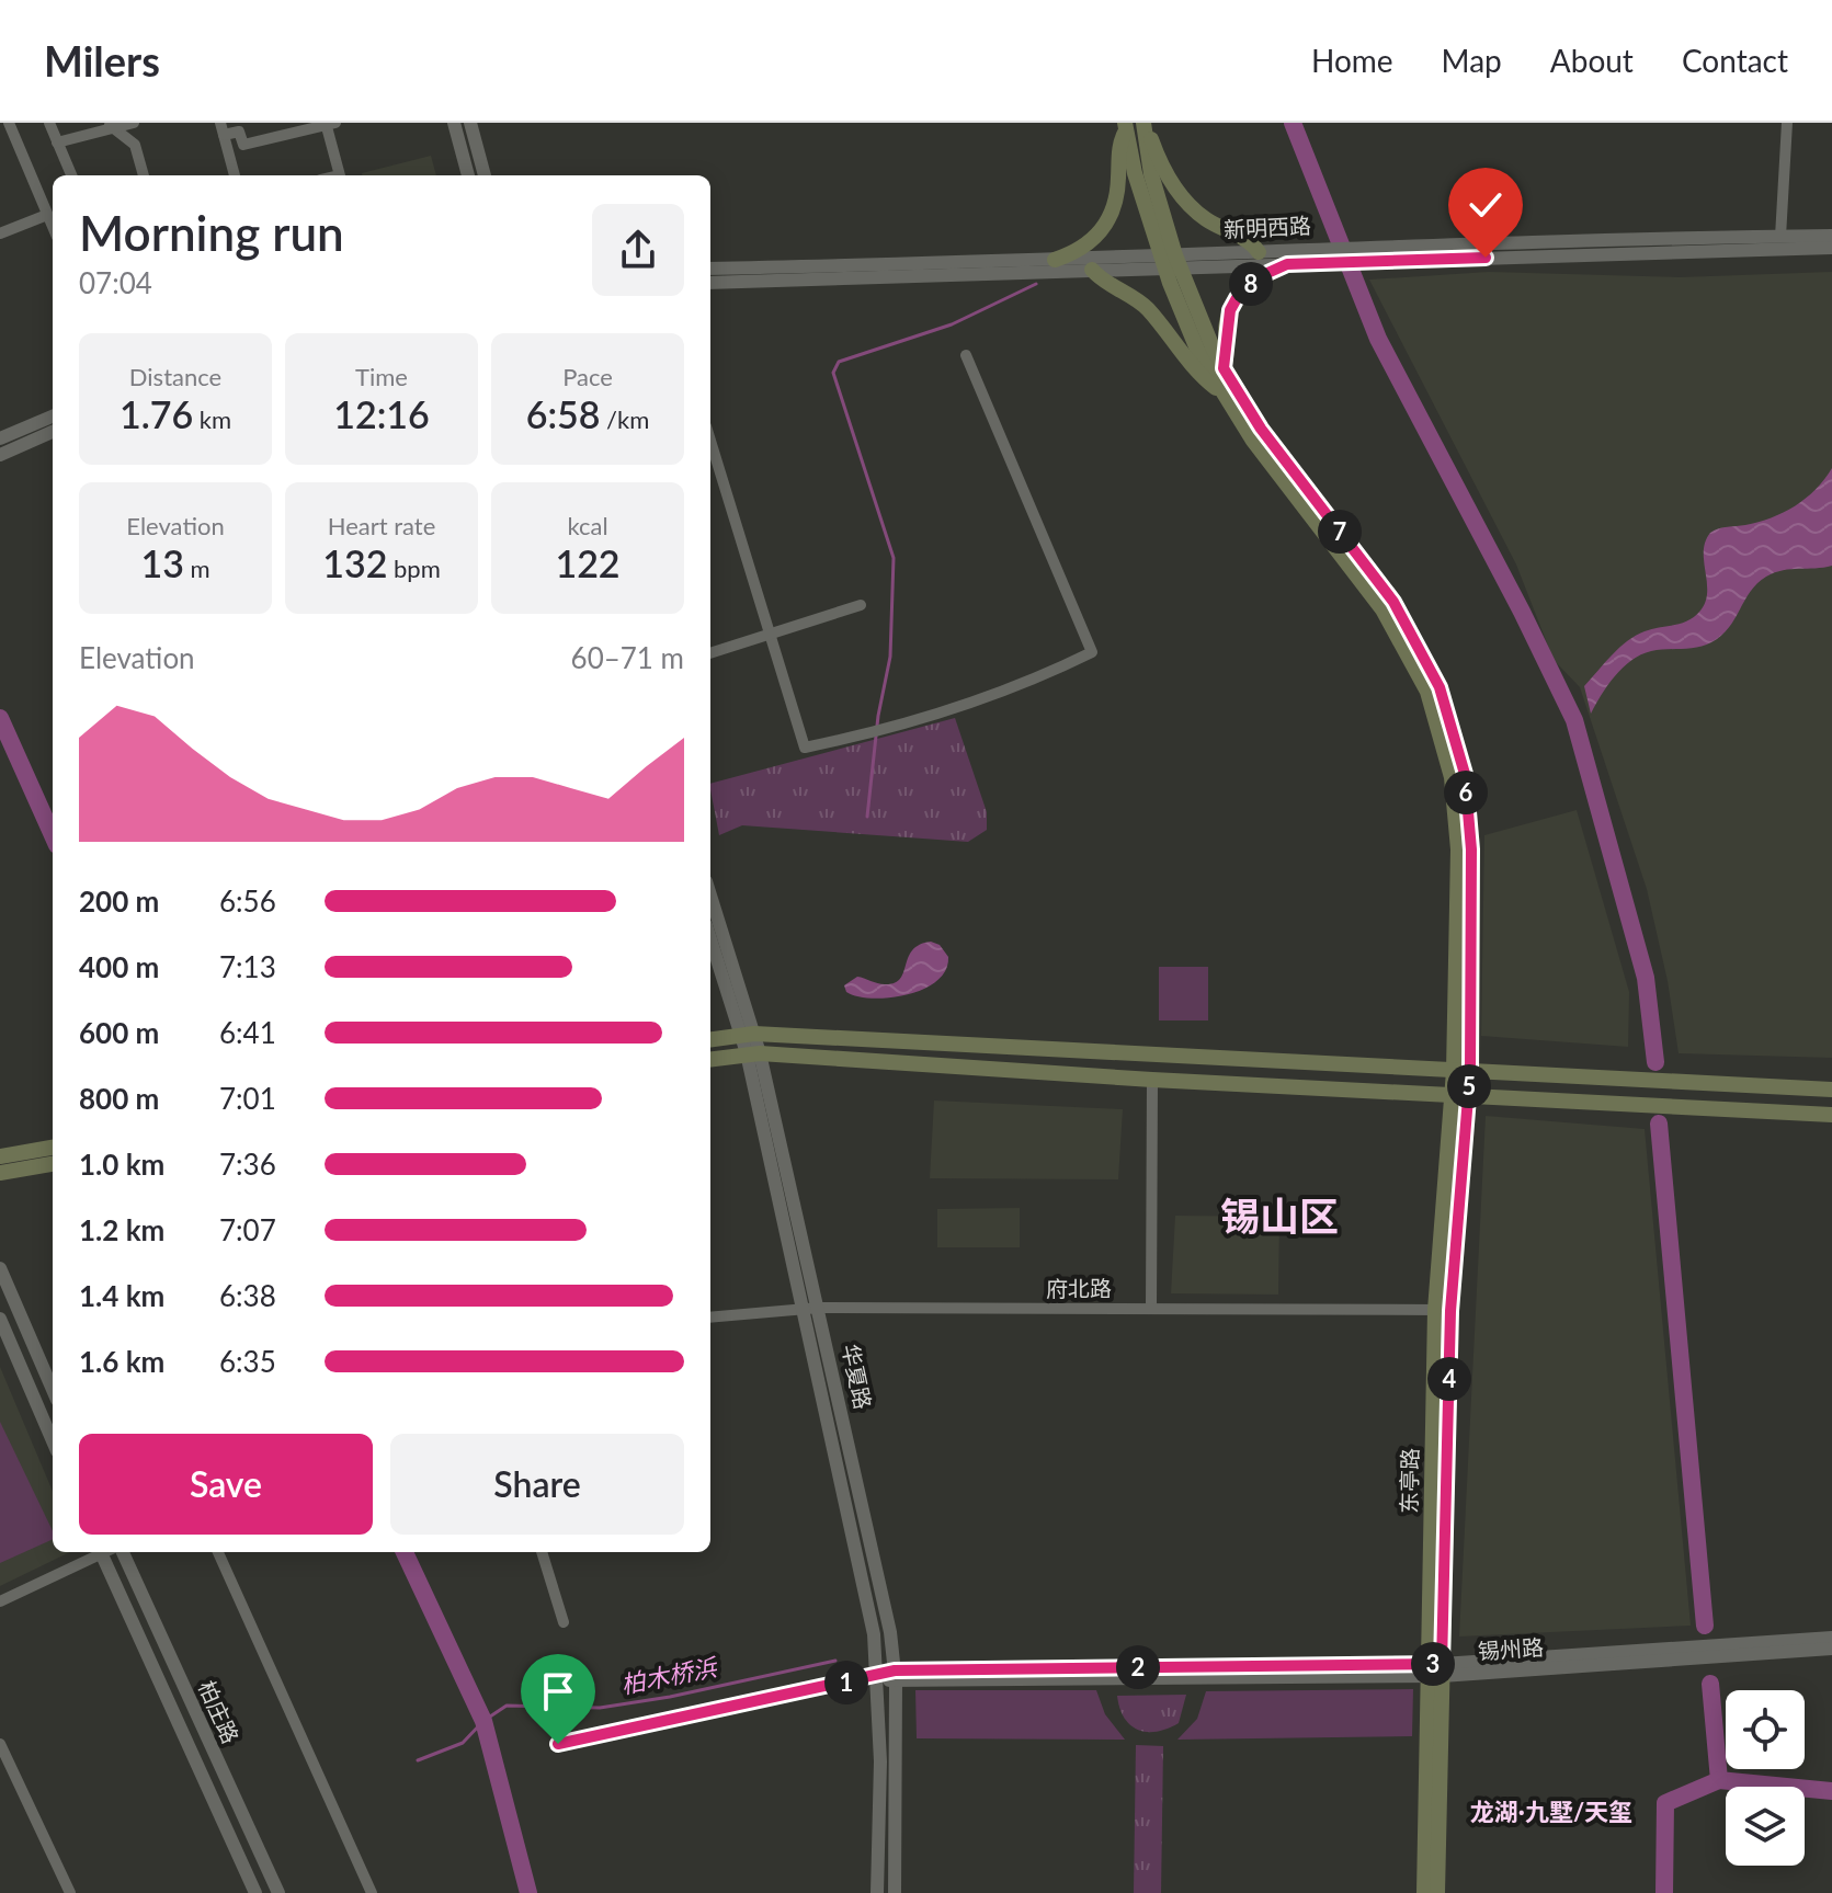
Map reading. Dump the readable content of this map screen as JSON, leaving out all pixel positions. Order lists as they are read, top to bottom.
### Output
{
  "streets": {
    "main road": ["东亭路"],
    "street": [
      "新明西路",
      "府北路",
      "华夏路",
      "锡州路",
      "柏庄路"
    ]
  },
  "crossings": [
    ["府北路", "华夏路"],
    ["府北路", "东亭路"],
    ["华夏路", "锡州路"],
    ["东亭路", "锡州路"]
  ],
  "districts": ["锡山区", "龙湖·九墅/天玺"],
  "water": ["柏木桥浜"],
  "page": {
    "header": "Milers",
    "nav": [
      "Home",
      "Map",
      "About",
      "Contact"
    ],
    "heading": ["Morning run", "07:04"],
    "pins": [
      "8",
      "7",
      "6",
      "5",
      "4",
      "3",
      "2",
      "1"
    ],
    "stats": [
      ["Distance", "1.76 km"],
      ["Time", "12:16"],
      ["Pace", "6:58 /km"],
      ["Elevation", "13 m"],
      ["Heart rate", "132 bpm"],
      ["kcal", "122"]
    ],
    "chart": ["Elevation", "60–71 m"],
    "list": [
      {
        "name": "200 m",
        "note": "6:56"
      },
      {
        "name": "400 m",
        "note": "7:13"
      },
      {
        "name": "600 m",
        "note": "6:41"
      },
      {
        "name": "800 m",
        "note": "7:01"
      },
      {
        "name": "1.0 km",
        "note": "7:36"
      },
      {
        "name": "1.2 km",
        "note": "7:07"
      },
      {
        "name": "1.4 km",
        "note": "6:38"
      },
      {
        "name": "1.6 km",
        "note": "6:35"
      }
    ],
    "buttons": ["Save", "Share"]
  }
}
